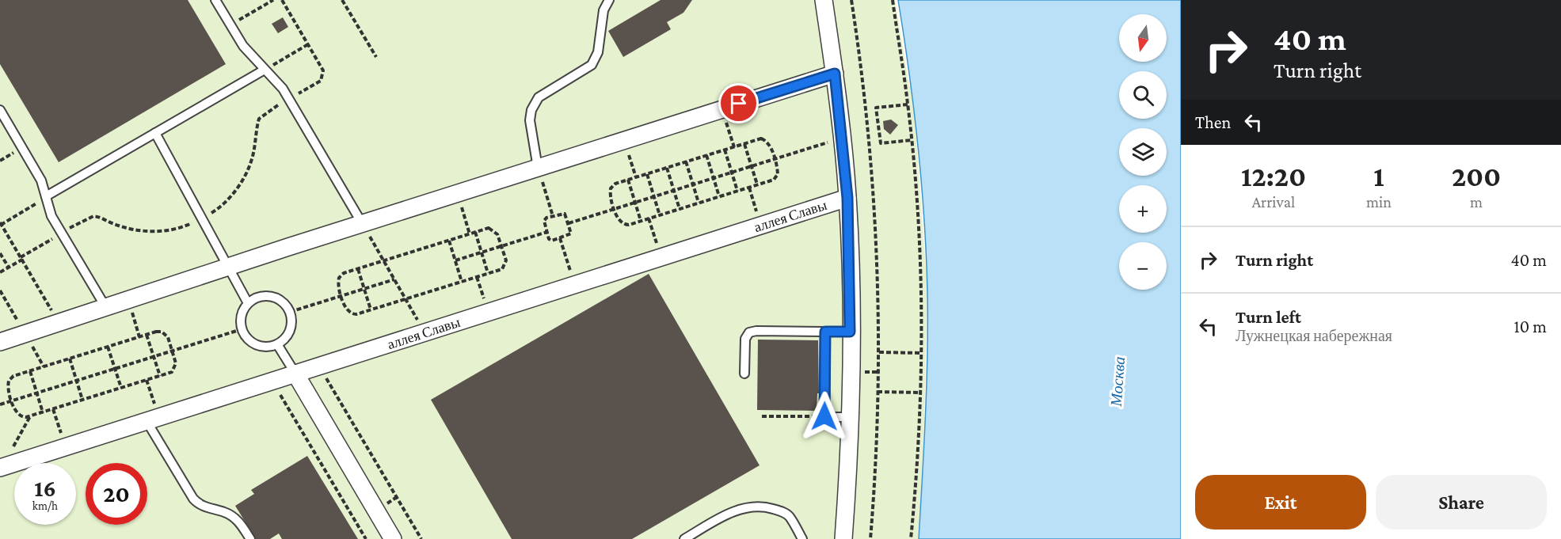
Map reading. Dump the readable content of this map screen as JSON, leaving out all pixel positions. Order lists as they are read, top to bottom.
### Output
{
  "streets": {
    "street": ["аллея Славы"]
  },
  "water": ["Москва"],
  "north": "bottom",
  "page": {
    "turn": ["40 m", "Turn right"],
    "map_buttons": ["+", "−"],
    "then": "Then",
    "eta": [
      "12:20",
      "Arrival",
      "1",
      "min",
      "200",
      "m"
    ],
    "list": [
      {
        "name": "Turn right",
        "value": "40 m"
      },
      {
        "name": "Turn left",
        "note": "Лужнецкая набережная",
        "value": "10 m"
      }
    ],
    "speed": "16 km/h",
    "limit": "20",
    "buttons": ["Exit", "Share"]
  }
}
